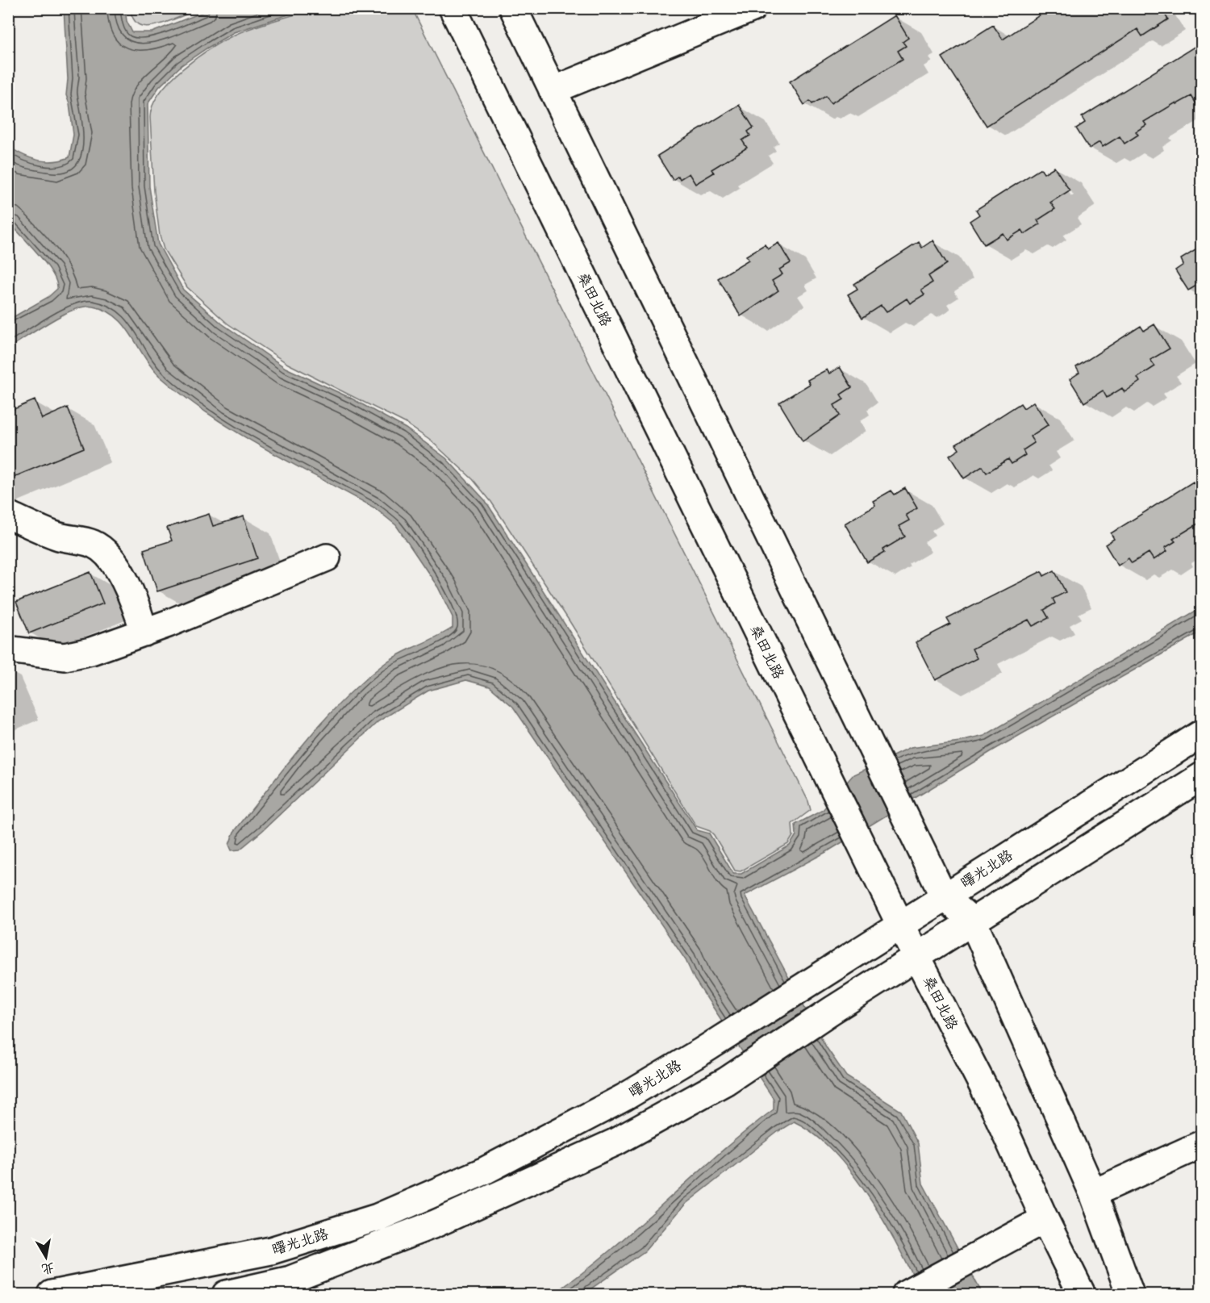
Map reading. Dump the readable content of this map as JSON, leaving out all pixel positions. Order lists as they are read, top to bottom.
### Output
{
  "streets": {
    "main road": ["桑田北路", "曙光北路"]
  },
  "crossings": [
    ["桑田北路", "曙光北路"]
  ],
  "north": "bottom"
}
